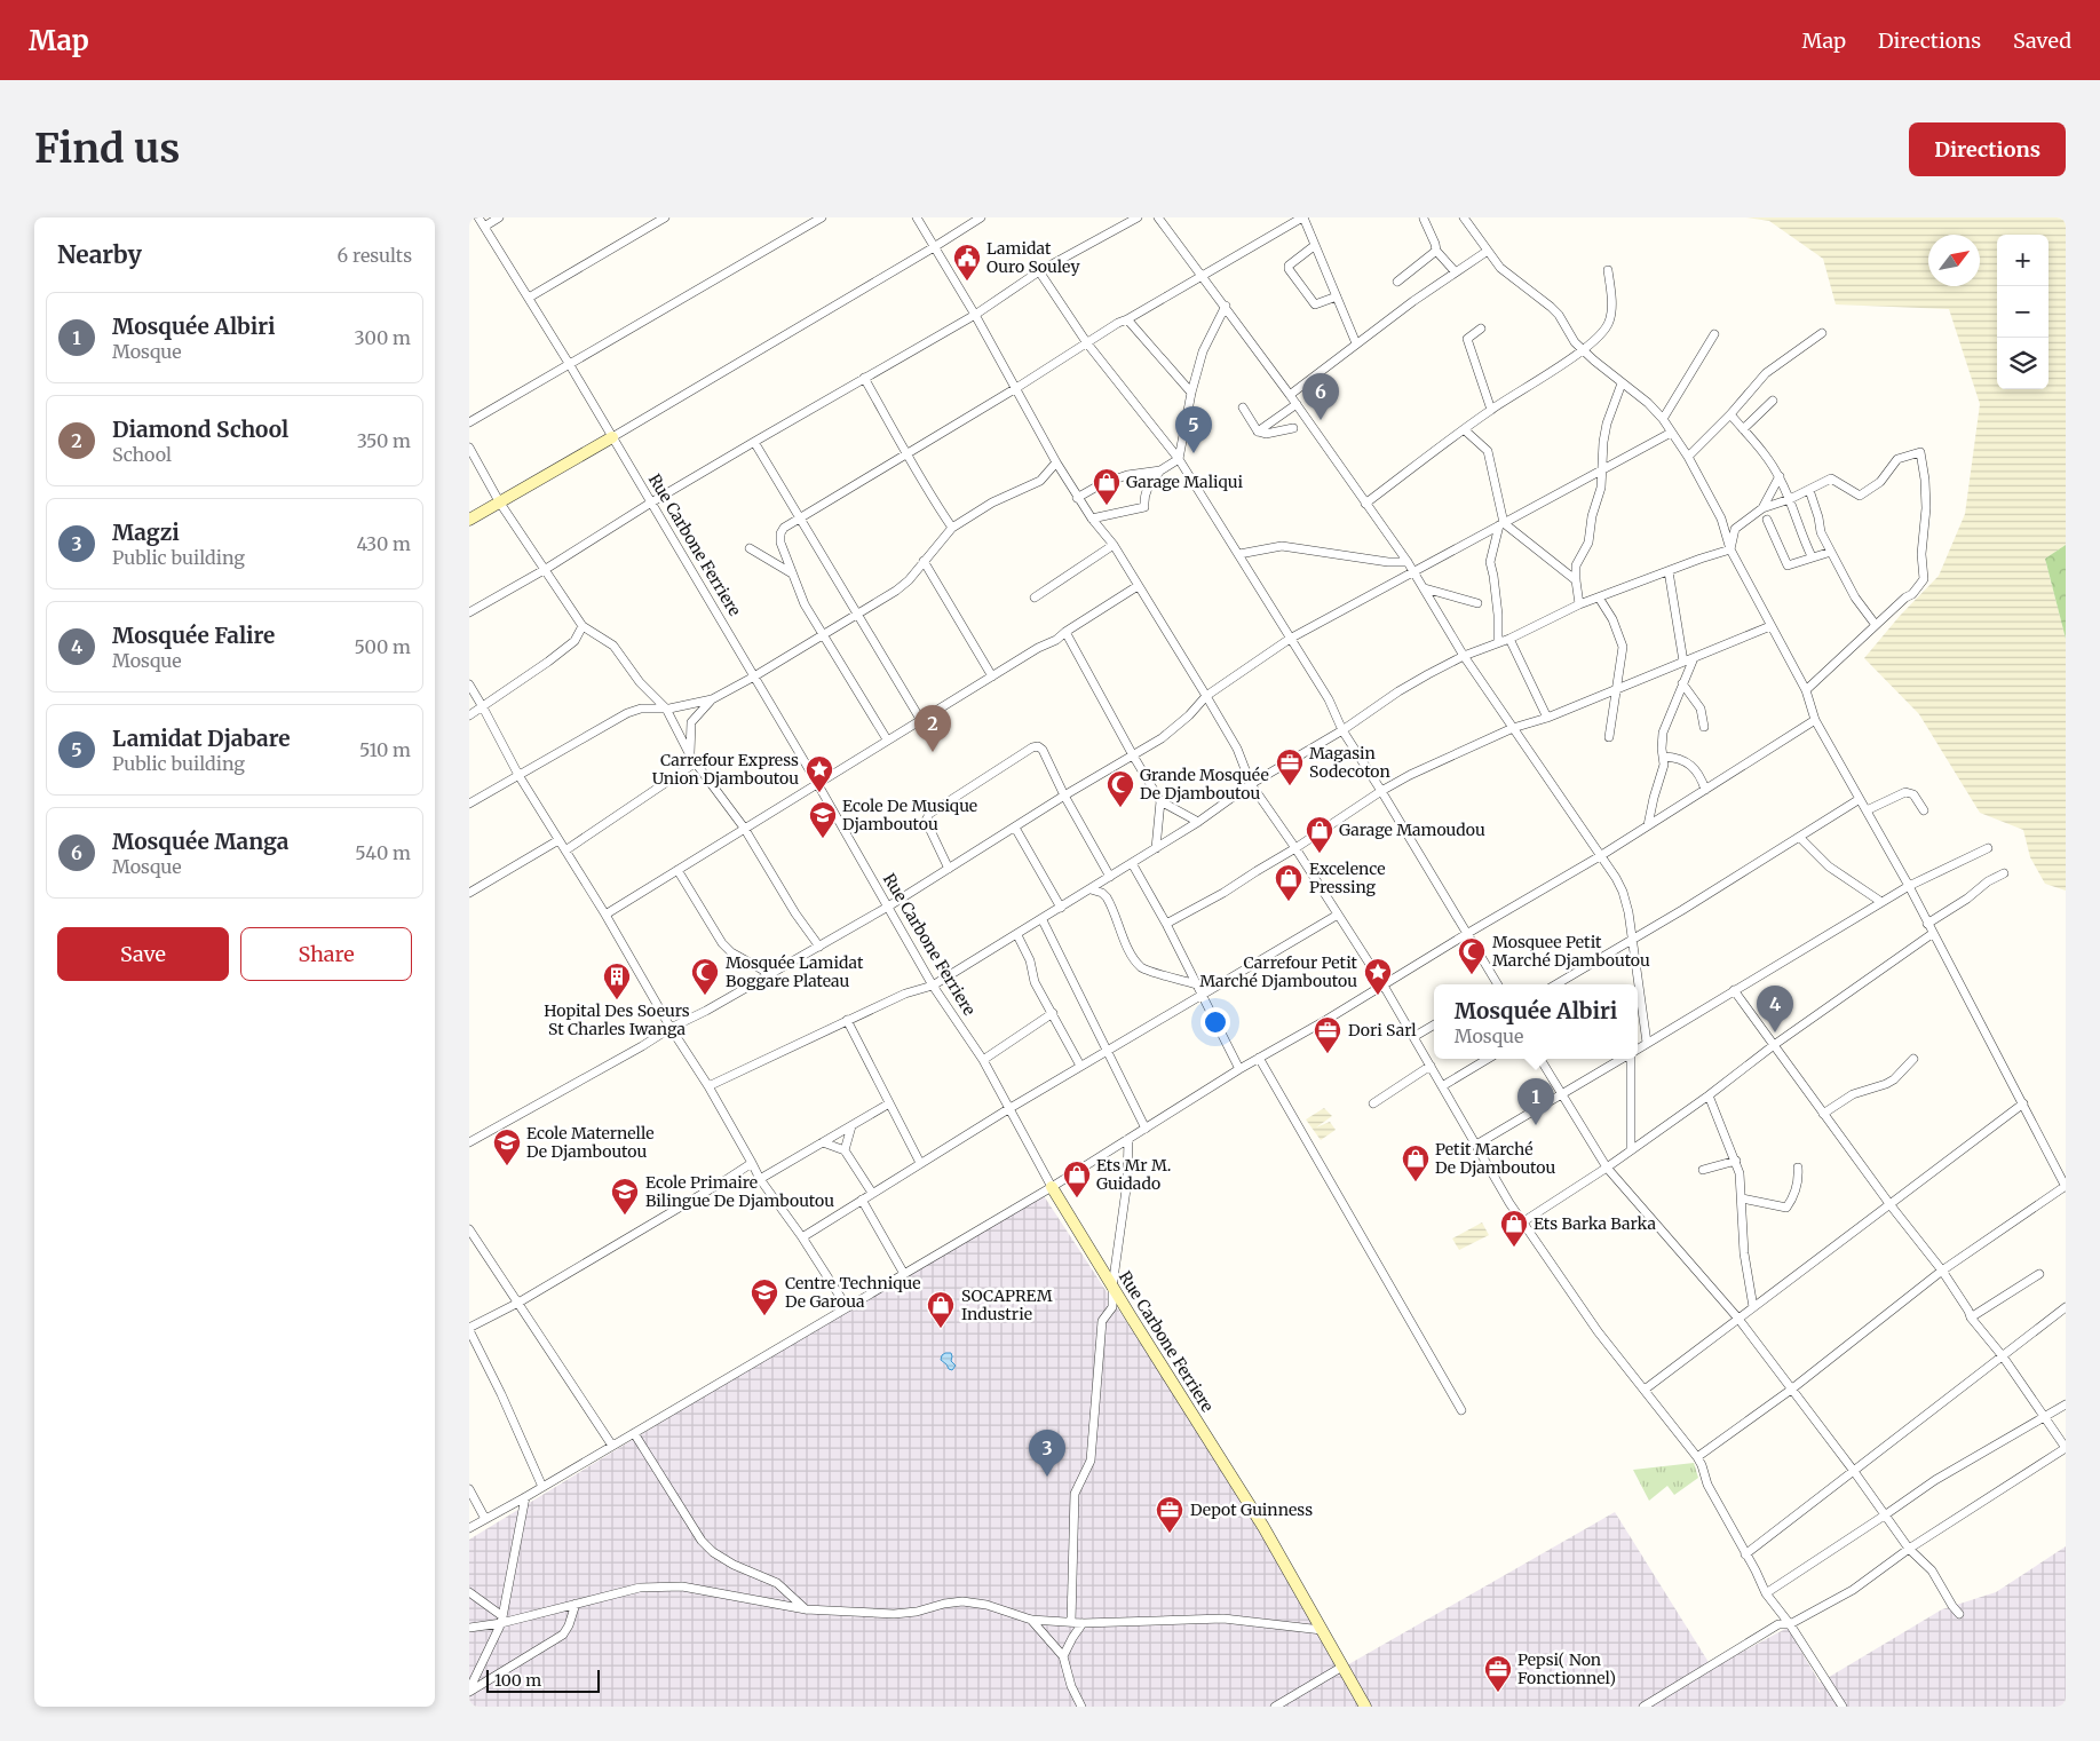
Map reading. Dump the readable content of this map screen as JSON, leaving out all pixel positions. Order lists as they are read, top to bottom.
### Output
{
  "streets": {
    "street": ["Rue Carbone Ferriere"]
  },
  "places": {
    "public building": ["Lamidat Ouro Souley"],
    "shop": [
      "Garage Maliqui",
      "Garage Mamoudou",
      "Excelence Pressing",
      "Petit Marché De Djamboutou",
      "Ets Mr M. Guidado",
      "Ets Barka Barka",
      "SOCAPREM Industrie"
    ],
    "office": [
      "Magasin Sodecoton",
      "Dori Sarl",
      "Depot Guinness",
      "Pepsi( Non Fonctionnel)"
    ],
    "place": ["Carrefour Express Union Djamboutou", "Carrefour Petit Marché Djamboutou"],
    "mosque": ["Grande Mosquée De Djamboutou", "Mosquee Petit Marché Djamboutou", "Mosquée Lamidat Boggare Plateau"],
    "school or university": [
      "Ecole De Musique Djamboutou",
      "Ecole Maternelle De Djamboutou",
      "Ecole Primaire Bilingue De Djamboutou",
      "Centre Technique De Garoua"
    ],
    "building": ["Hopital Des Soeurs St Charles Iwanga"]
  },
  "scale_bar": "100 m",
  "north": "top right",
  "page": {
    "header": "Map",
    "nav": ["Map", "Directions", "Saved"],
    "buttons": [
      "Directions",
      ["Save", "Share"]
    ],
    "title": "Find us",
    "heading": ["Nearby", "6 results"],
    "map_buttons": ["+", "−"],
    "list": [
      {
        "mark": "1",
        "name": "Mosquée Albiri",
        "note": "Mosque",
        "value": "300 m"
      },
      {
        "mark": "2",
        "name": "Diamond School",
        "note": "School",
        "value": "350 m"
      },
      {
        "mark": "3",
        "name": "Magzi",
        "note": "Public building",
        "value": "430 m"
      },
      {
        "mark": "4",
        "name": "Mosquée Falire",
        "note": "Mosque",
        "value": "500 m"
      },
      {
        "mark": "5",
        "name": "Lamidat Djabare",
        "note": "Public building",
        "value": "510 m"
      },
      {
        "mark": "6",
        "name": "Mosquée Manga",
        "note": "Mosque",
        "value": "540 m"
      }
    ],
    "pins": [
      "6",
      "5",
      "2",
      "4",
      "1",
      "3"
    ],
    "popup": ["Mosquée Albiri", "Mosque"],
    "scale": "100 m"
  }
}
